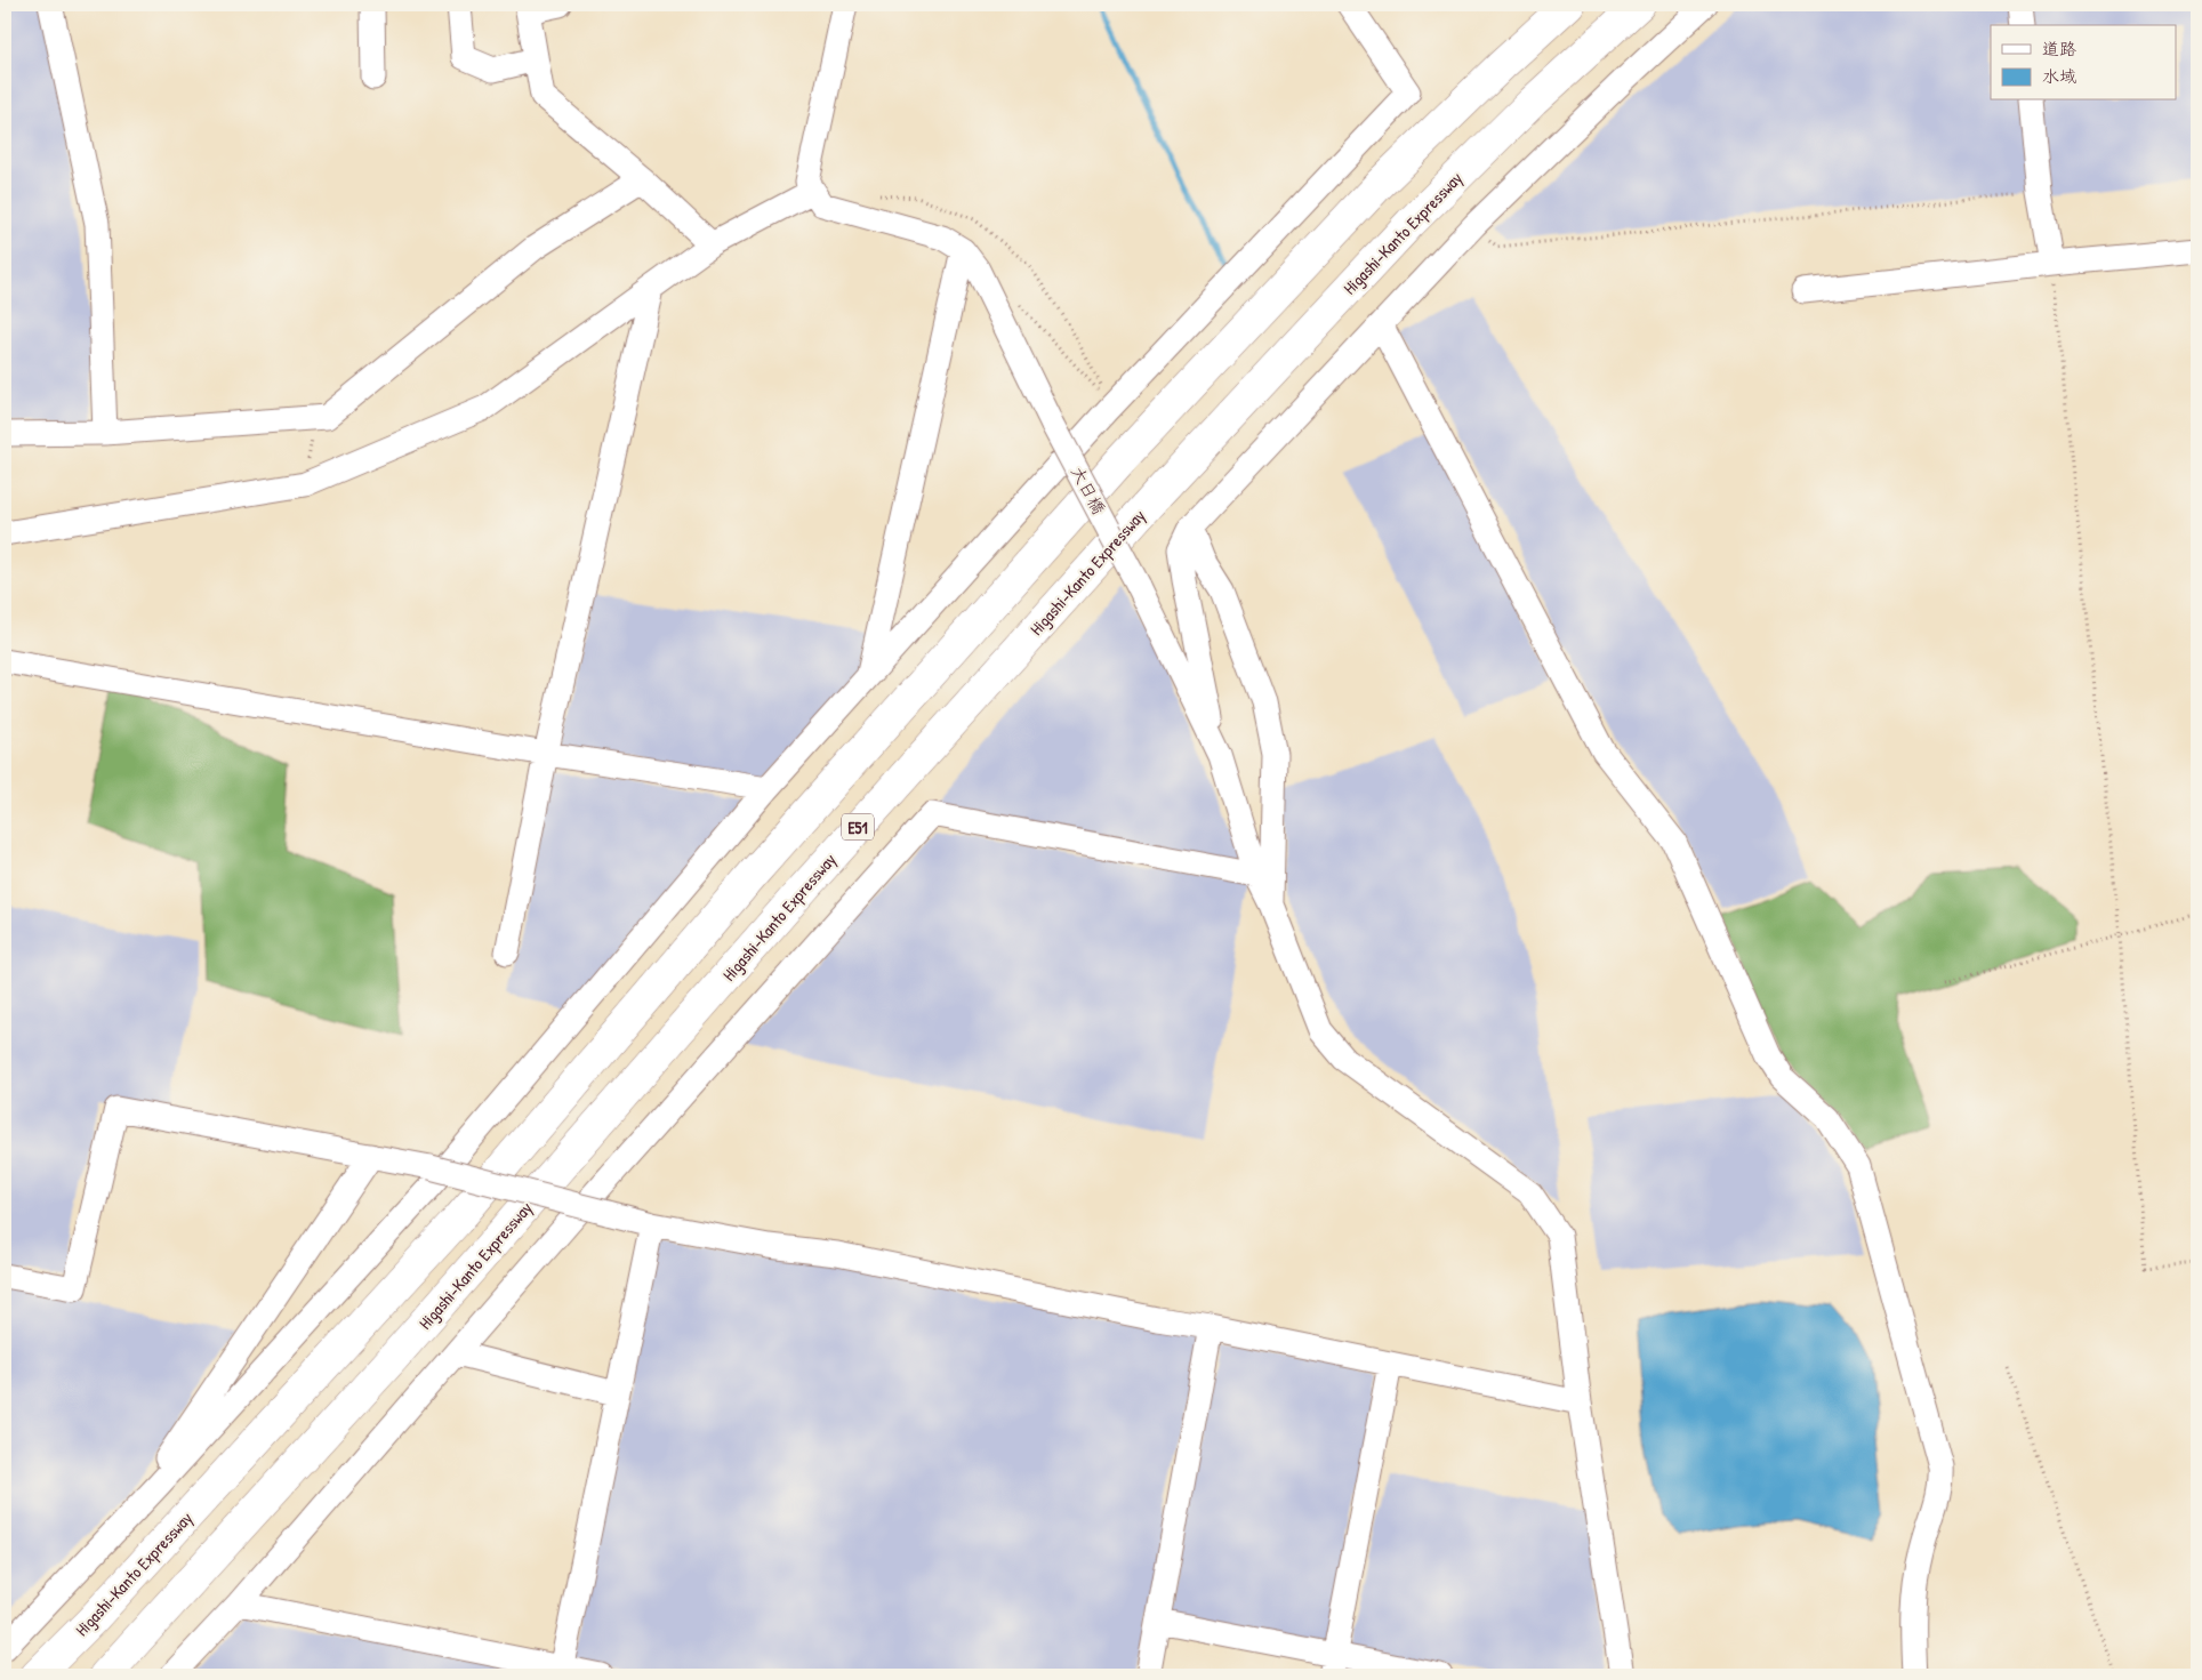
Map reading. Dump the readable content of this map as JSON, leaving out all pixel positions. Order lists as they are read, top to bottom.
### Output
{
  "streets": {
    "highway": ["Higashi-Kanto Expressway", "E51"],
    "street": ["大日橋"]
  },
  "legend": ["道路", "水域"]
}
